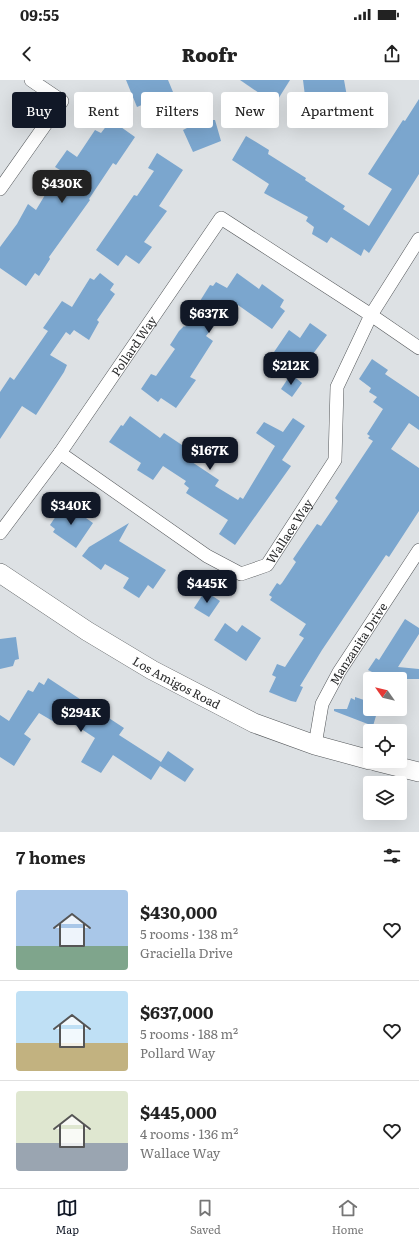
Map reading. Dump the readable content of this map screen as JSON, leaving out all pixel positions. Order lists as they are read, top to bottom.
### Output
{
  "streets": {
    "street": [
      "Pollard Way",
      "Wallace Way",
      "Manzanita Drive",
      "Los Amigos Road"
    ]
  },
  "crossings": [
    ["Pollard Way", "Wallace Way"],
    ["Manzanita Drive", "Los Amigos Road"]
  ],
  "north": "top left",
  "page": {
    "status": "09:55",
    "header": "Roofr",
    "chip": [
      "Buy",
      "Rent",
      "Filters",
      "New",
      "Apartment"
    ],
    "price": [
      "$430K",
      "$637K",
      "$212K",
      "$167K",
      "$340K",
      "$445K",
      "$294K"
    ],
    "heading": "7 homes",
    "list": [
      {
        "name": "$430,000",
        "note": "5 rooms · 138 m² · Graciella Drive"
      },
      {
        "name": "$637,000",
        "note": "5 rooms · 188 m² · Pollard Way"
      },
      {
        "name": "$445,000",
        "note": "4 rooms · 136 m² · Wallace Way"
      }
    ],
    "tabs": ["Map", "Saved", "Home"]
  }
}
